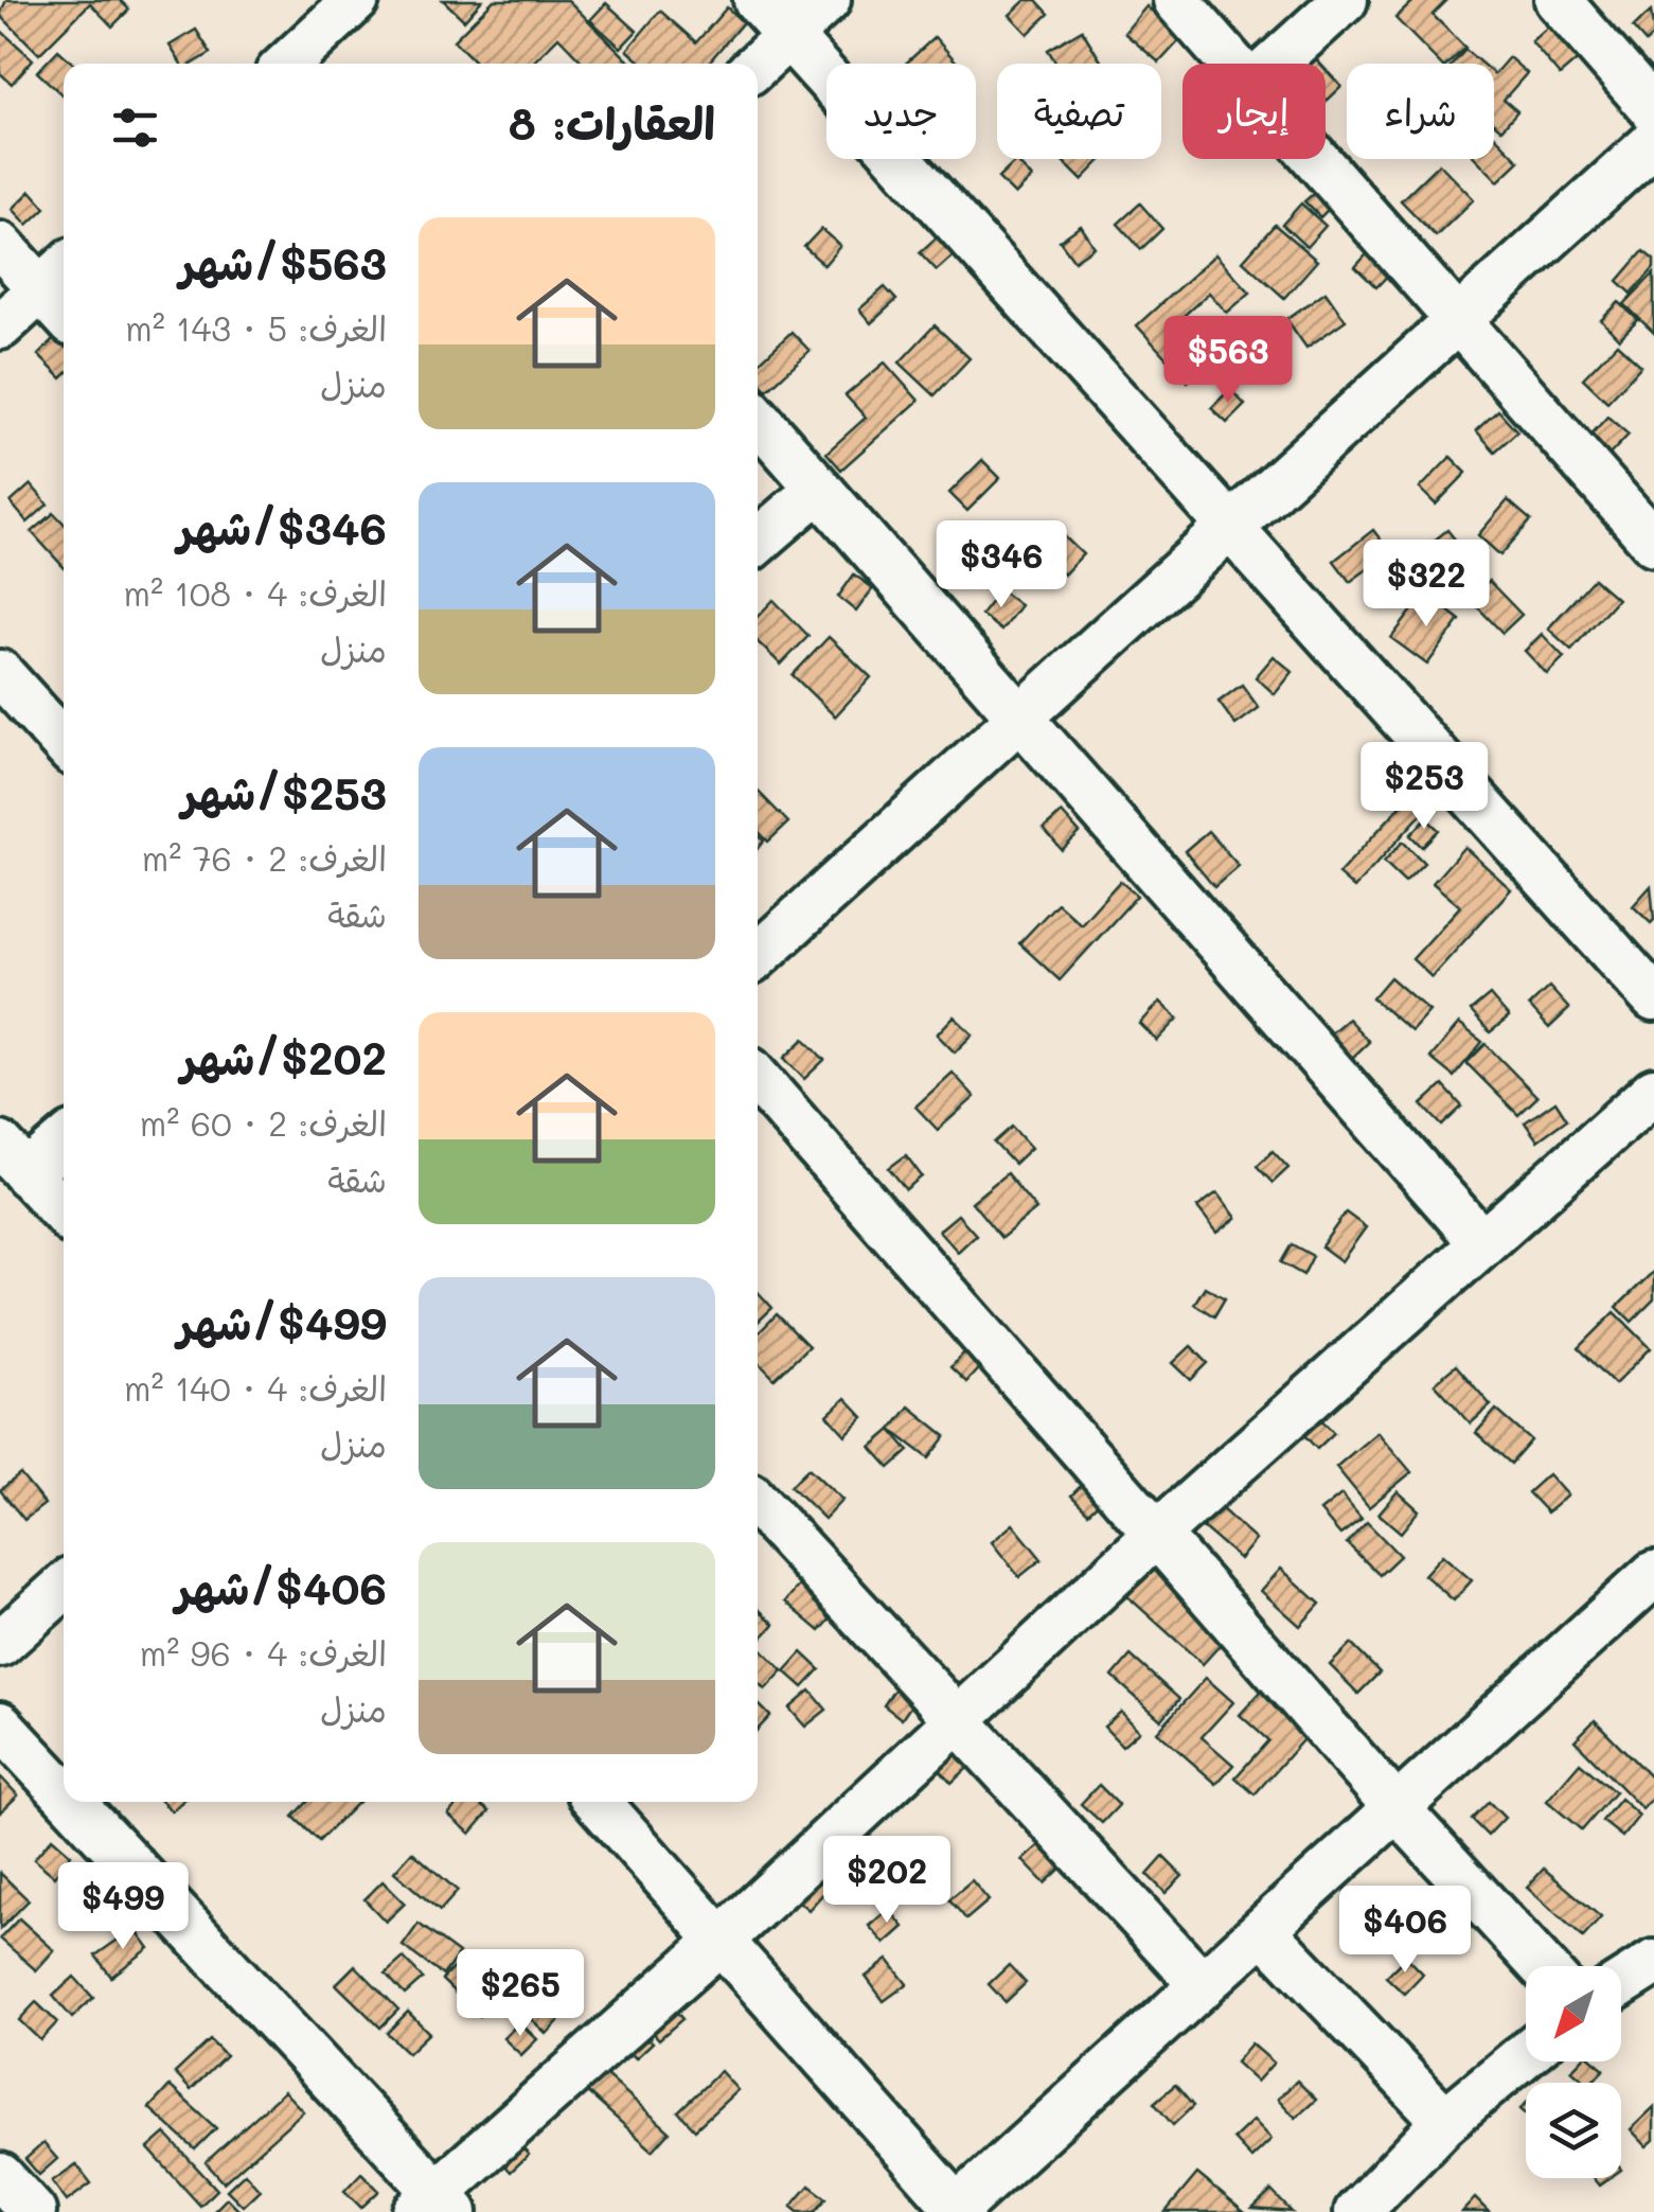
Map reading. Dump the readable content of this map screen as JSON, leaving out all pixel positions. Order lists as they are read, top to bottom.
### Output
{
  "north": "bottom left",
  "page": {
    "chip": [
      "شراء",
      "إيجار",
      "تصفية",
      "جديد"
    ],
    "heading": "العقارات: 8",
    "list": [
      {
        "name": "$563/شهر",
        "note": "الغرف: 5 · 143 m² · منزل"
      },
      {
        "name": "$346/شهر",
        "note": "الغرف: 4 · 108 m² · منزل"
      },
      {
        "name": "$253/شهر",
        "note": "الغرف: 2 · 76 m² · شقة"
      },
      {
        "name": "$202/شهر",
        "note": "الغرف: 2 · 60 m² · شقة"
      },
      {
        "name": "$499/شهر",
        "note": "الغرف: 4 · 140 m² · منزل"
      },
      {
        "name": "$406/شهر",
        "note": "الغرف: 4 · 96 m² · منزل"
      }
    ],
    "price": [
      "$563",
      "$346",
      "$322",
      "$253",
      "$202",
      "$499",
      "$406",
      "$265"
    ]
  }
}
